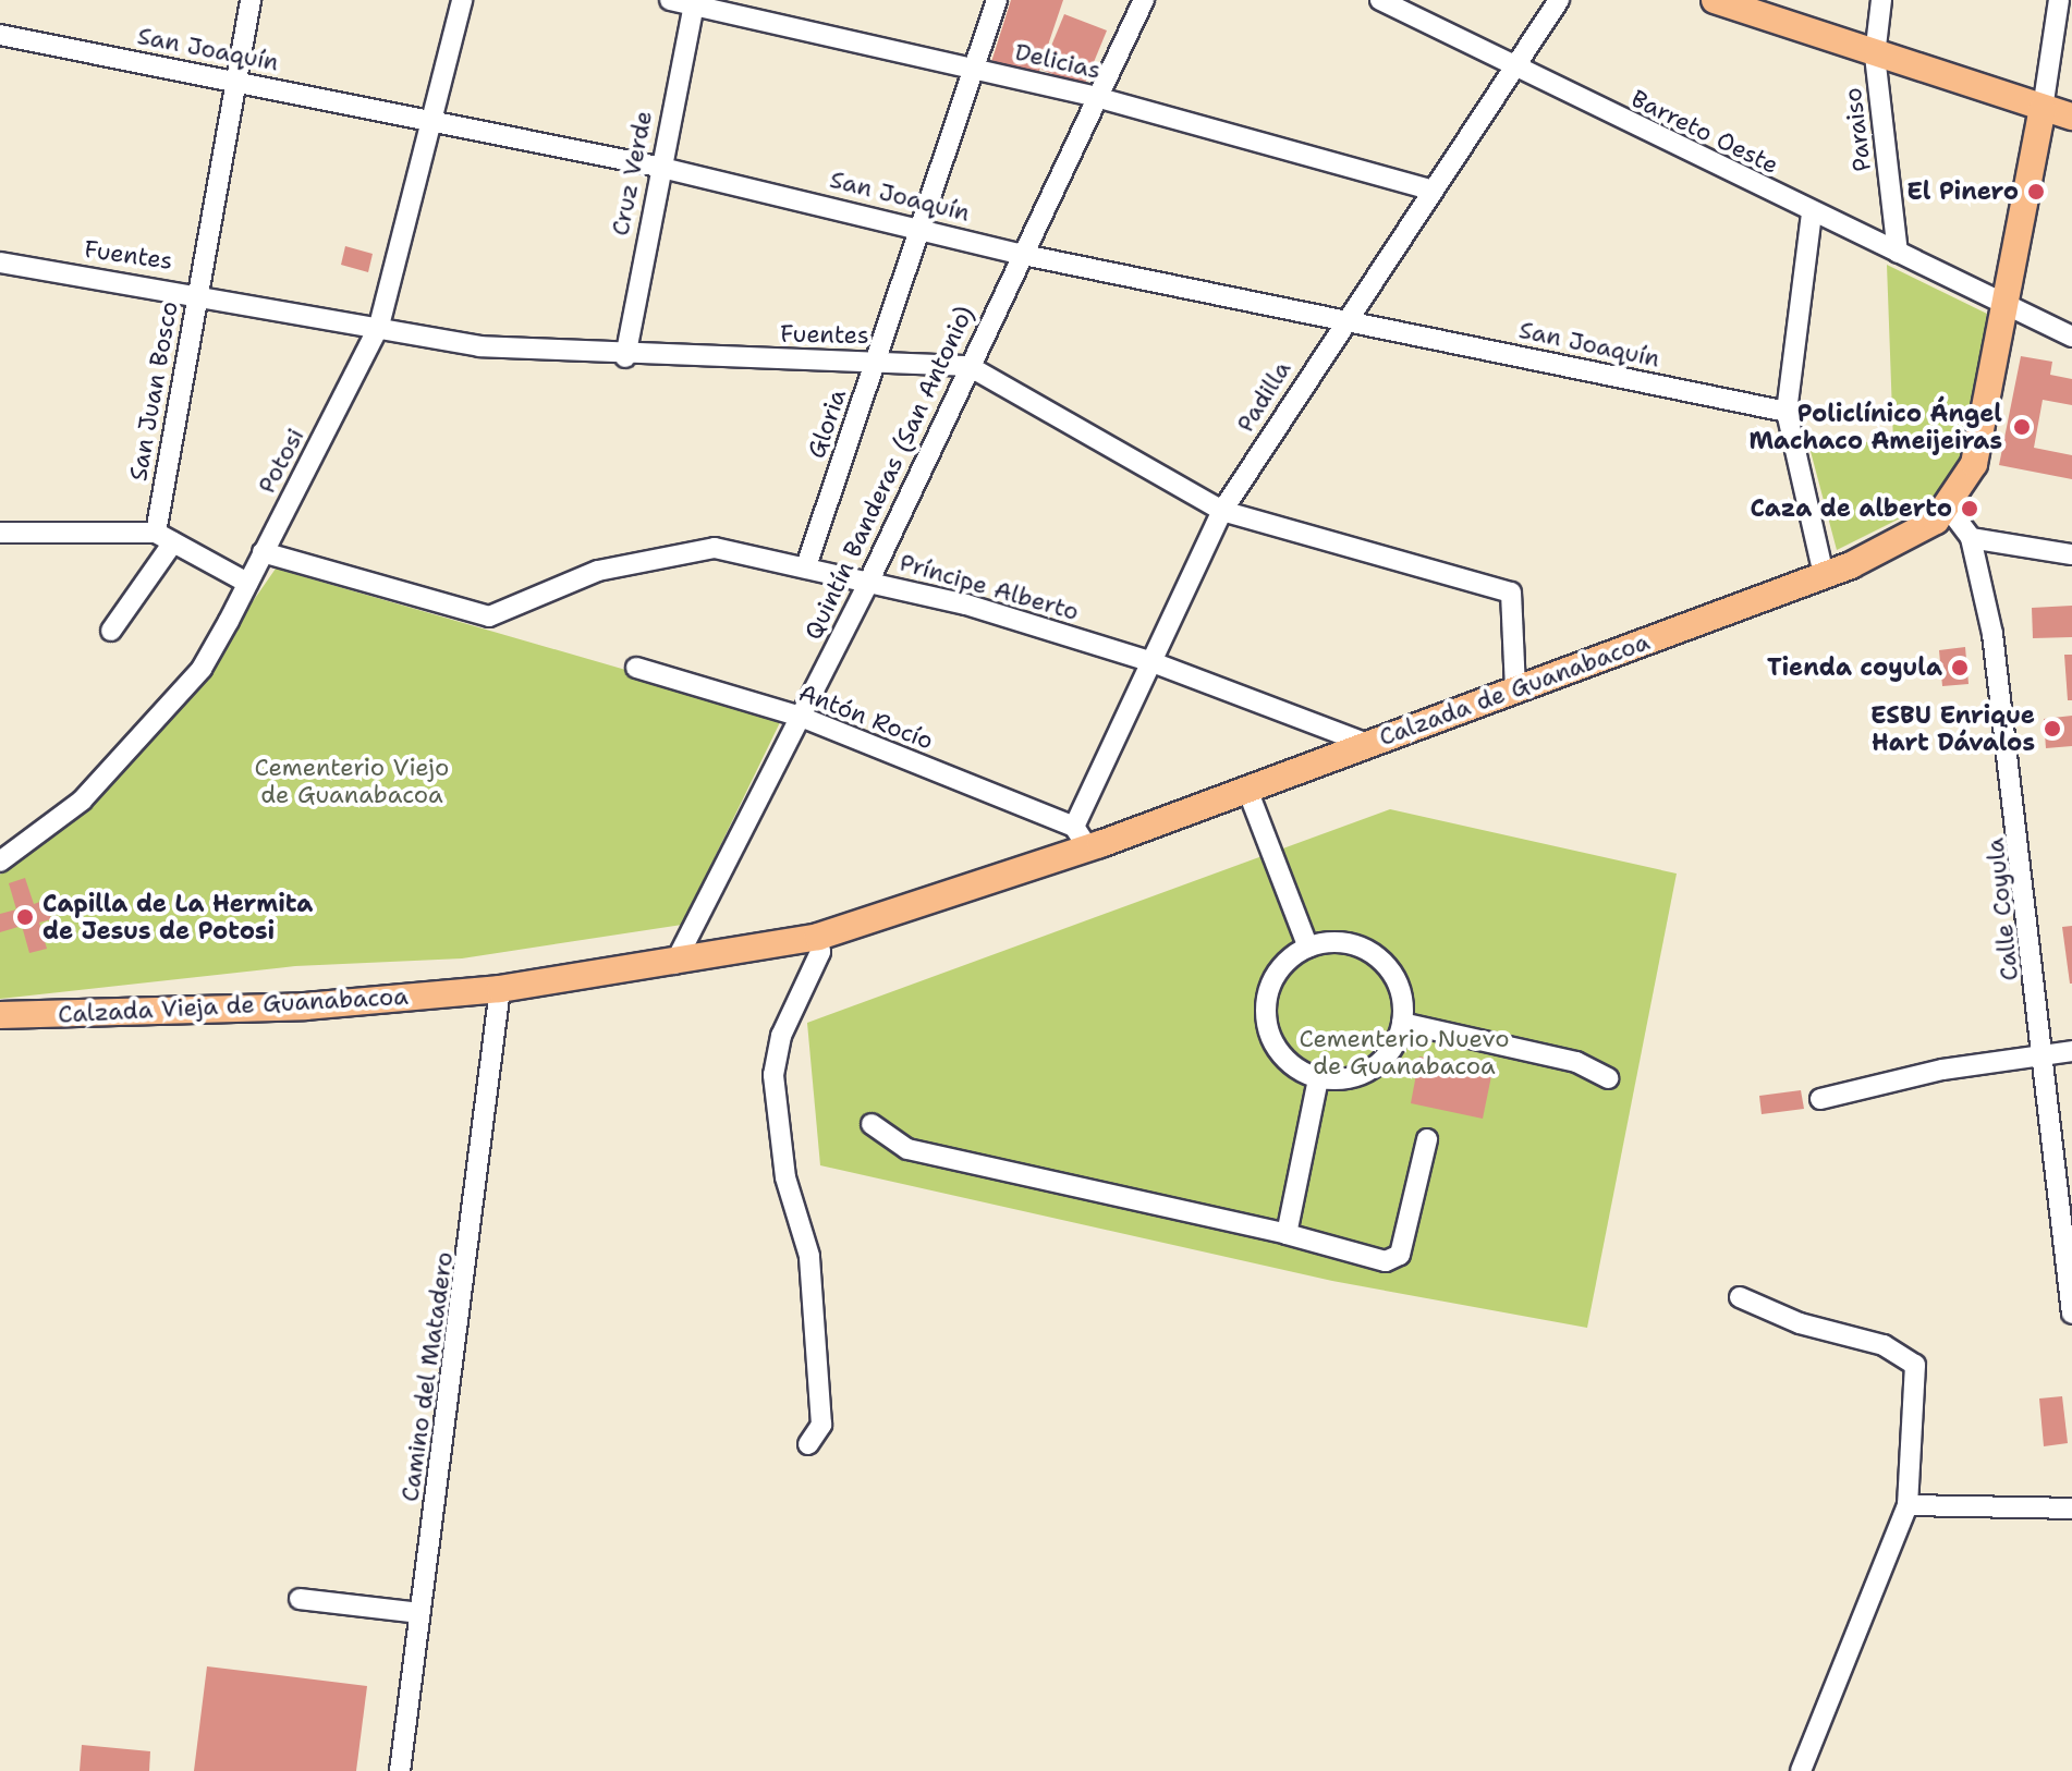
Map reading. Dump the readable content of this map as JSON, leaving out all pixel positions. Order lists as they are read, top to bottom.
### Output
{
  "streets": {
    "main road": ["Calzada de Guanabacoa", "Calzada Vieja de Guanabacoa"],
    "street": [
      "San Joaquín",
      "Delicias",
      "Paraiso",
      "Barreto Oeste",
      "Cruz Verde",
      "Fuentes",
      "San Juan Bosco",
      "Padilla",
      "Gloria",
      "Potosi",
      "Quintín Banderas (San Antonio)",
      "Príncipe Alberto",
      "Antón Rocío",
      "Calle Coyula",
      "Camino del Matadero"
    ]
  },
  "crossings": [
    ["San Joaquín", "Cruz Verde"],
    ["San Joaquín", "San Juan Bosco"],
    ["San Joaquín", "Padilla"],
    ["San Joaquín", "Gloria"],
    ["San Joaquín", "Potosi"],
    ["San Joaquín", "Quintín Banderas (San Antonio)"],
    ["Delicias", "Cruz Verde"],
    ["Delicias", "Padilla"],
    ["Delicias", "Gloria"],
    ["Delicias", "Quintín Banderas (San Antonio)"],
    ["Paraiso", "Barreto Oeste"],
    ["Barreto Oeste", "Padilla"],
    ["Cruz Verde", "Fuentes"],
    ["Fuentes", "San Juan Bosco"],
    ["Fuentes", "Padilla"],
    ["Fuentes", "Gloria"],
    ["Fuentes", "Potosi"],
    ["Fuentes", "Quintín Banderas (San Antonio)"],
    ["Fuentes", "Calzada de Guanabacoa"],
    ["Padilla", "Príncipe Alberto"],
    ["Padilla", "Calzada de Guanabacoa"],
    ["Padilla", "Antón Rocío"],
    ["Gloria", "Príncipe Alberto"],
    ["Potosi", "Príncipe Alberto"],
    ["Quintín Banderas (San Antonio)", "Príncipe Alberto"],
    ["Quintín Banderas (San Antonio)", "Calzada de Guanabacoa"],
    ["Quintín Banderas (San Antonio)", "Antón Rocío"],
    ["Quintín Banderas (San Antonio)", "Calzada Vieja de Guanabacoa"],
    ["Príncipe Alberto", "Calzada de Guanabacoa"],
    ["Calzada de Guanabacoa", "Antón Rocío"],
    ["Calzada de Guanabacoa", "Calle Coyula"],
    ["Calzada de Guanabacoa", "Calzada Vieja de Guanabacoa"],
    ["Calzada Vieja de Guanabacoa", "Camino del Matadero"]
  ],
  "parks": ["Cementerio Viejo de Guanabacoa", "Cementerio Nuevo de Guanabacoa"],
  "places": [
    "El Pinero",
    "Policlínico Ángel Machaco Ameijeiras",
    "Caza de alberto",
    "Tienda coyula",
    "ESBU Enrique Hart Dávalos",
    "Capilla de La Hermita de Jesus de Potosi"
  ]
}
